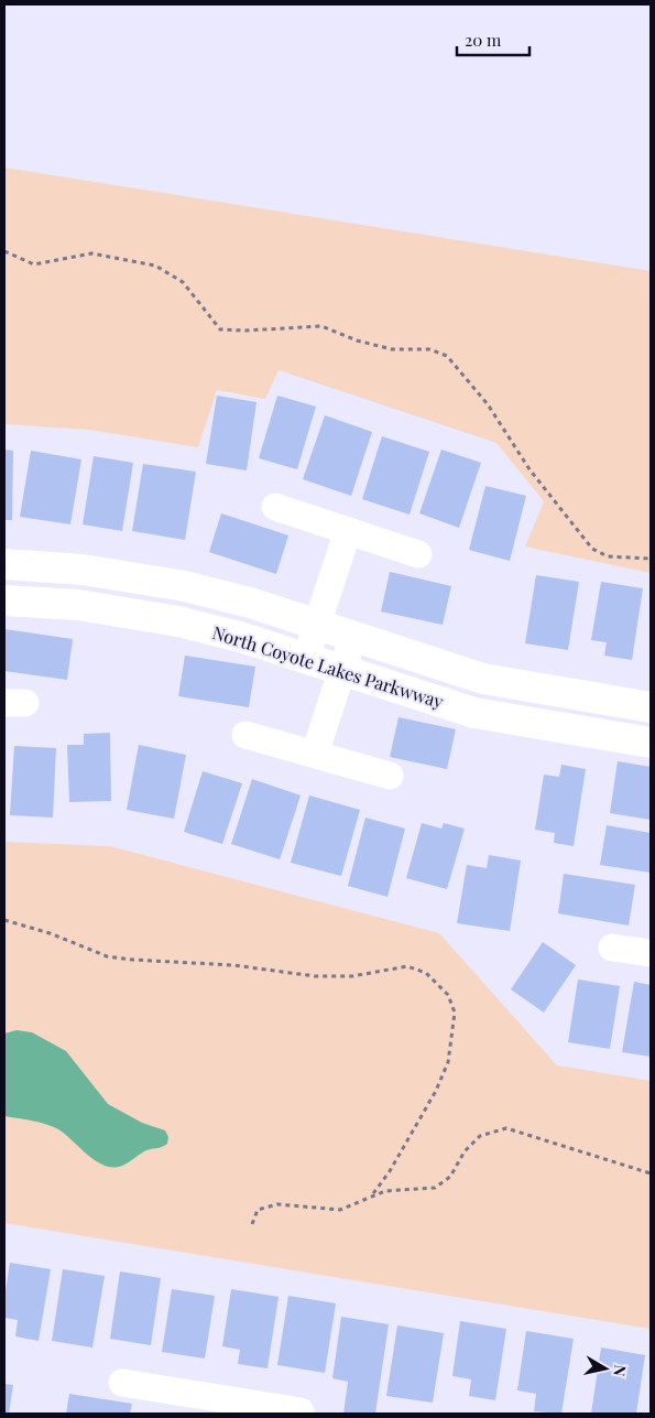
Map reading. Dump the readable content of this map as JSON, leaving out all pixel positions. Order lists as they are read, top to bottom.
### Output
{
  "streets": {
    "street": ["North Coyote Lakes Parkwway"]
  },
  "scale_bar": "20 m",
  "north": "right"
}
